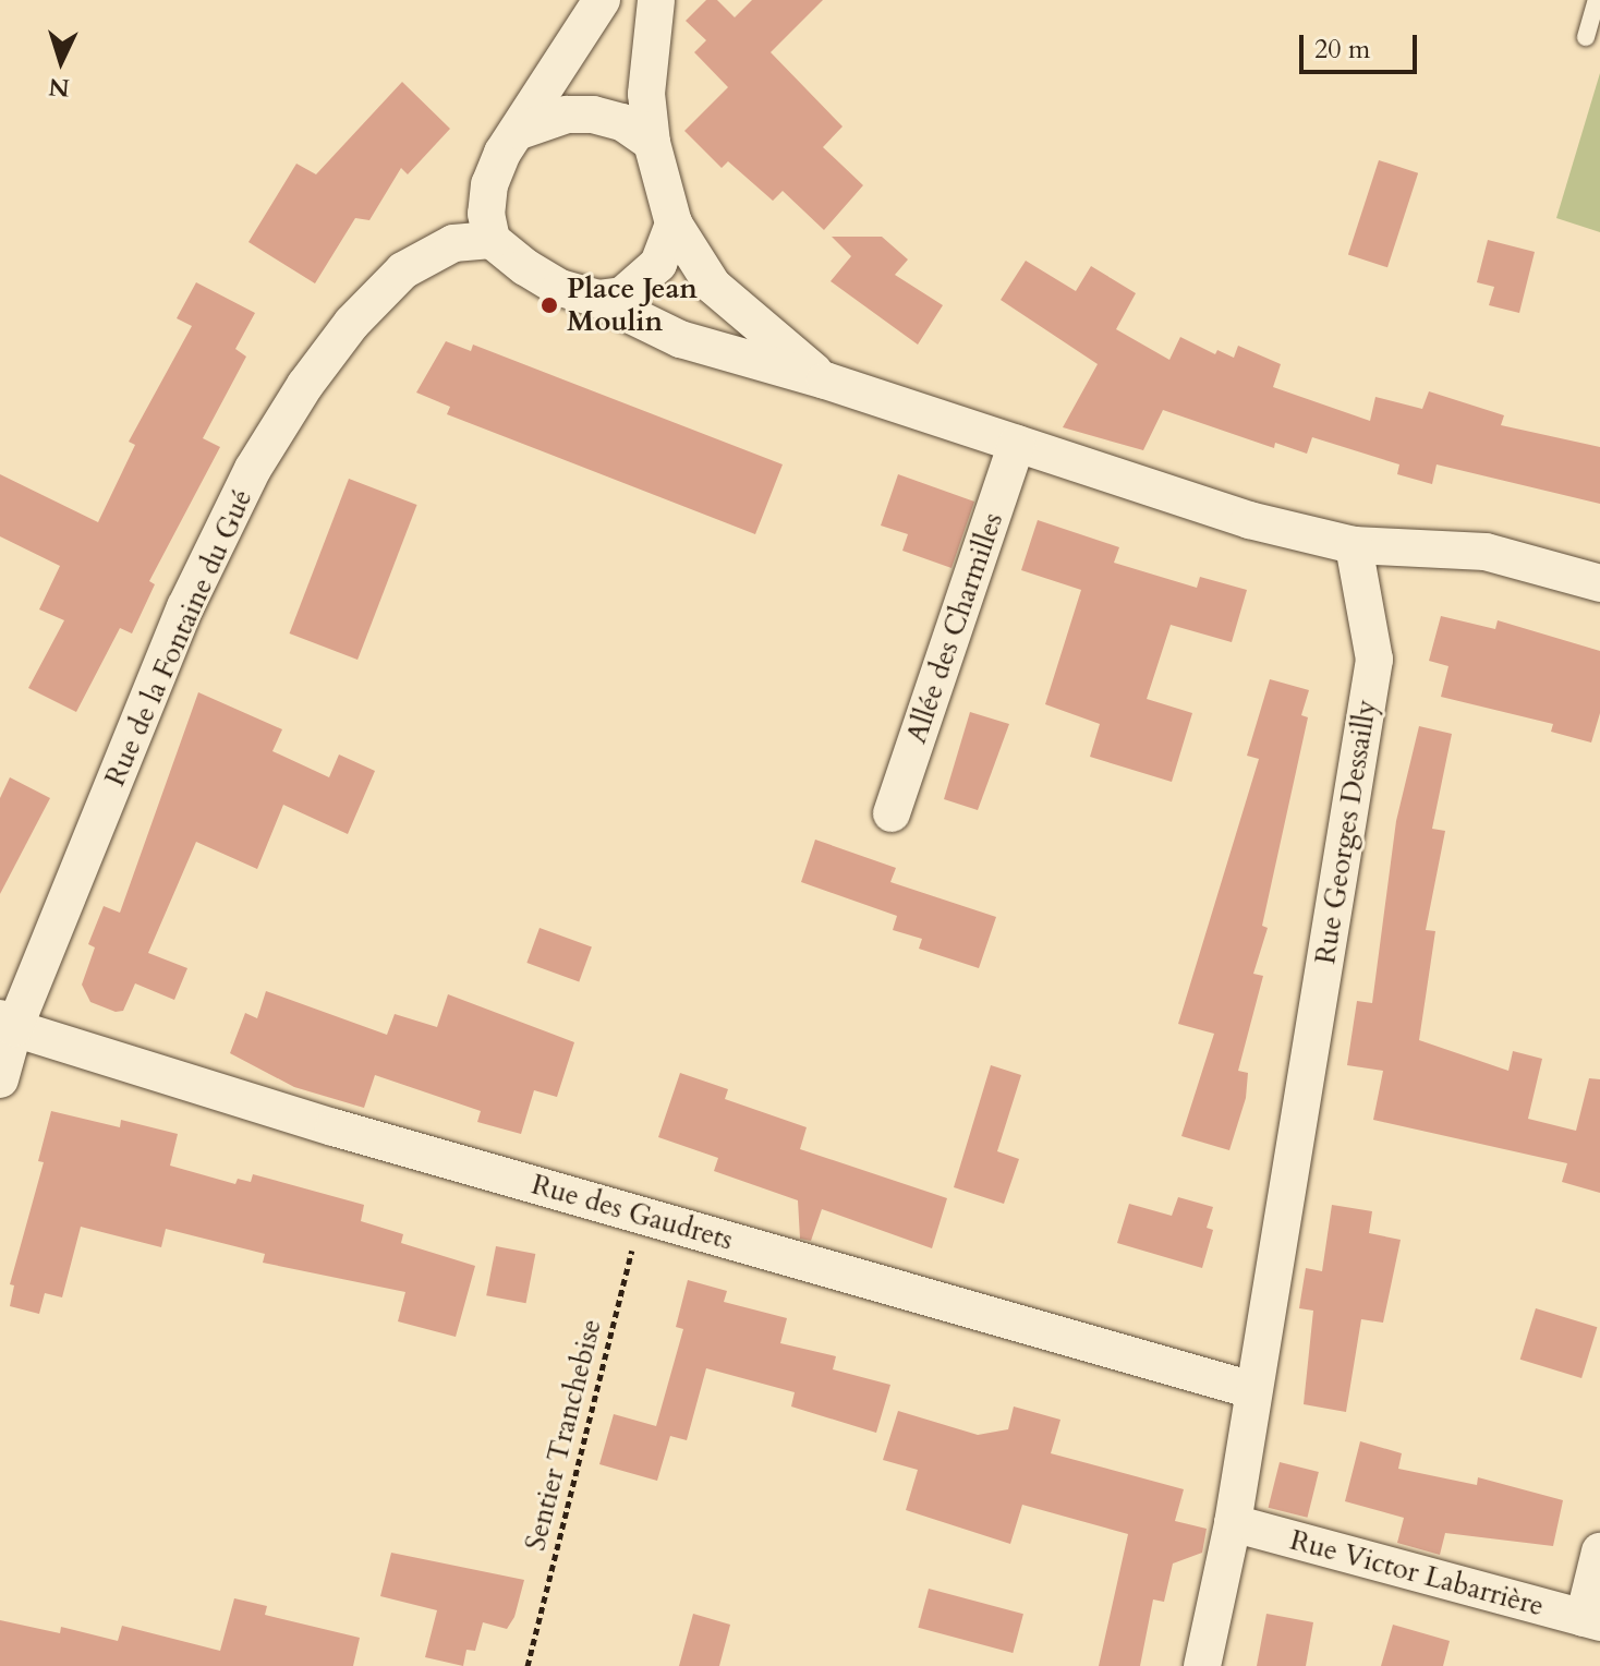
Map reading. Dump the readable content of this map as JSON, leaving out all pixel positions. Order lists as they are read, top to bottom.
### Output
{
  "streets": {
    "street": [
      "Allée des Charmilles",
      "Rue de la Fontaine du Gué",
      "Rue Georges Dessailly",
      "Rue des Gaudrets",
      "Rue Victor Labarrière"
    ],
    "path": ["Sentier Tranchebise"]
  },
  "crossings": [
    ["Rue de la Fontaine du Gué", "Rue des Gaudrets"],
    ["Rue Georges Dessailly", "Rue des Gaudrets"],
    ["Rue Georges Dessailly", "Rue Victor Labarrière"],
    ["Rue des Gaudrets", "Sentier Tranchebise"]
  ],
  "places": ["Place Jean Moulin"],
  "scale_bar": "20 m",
  "north": "bottom"
}
